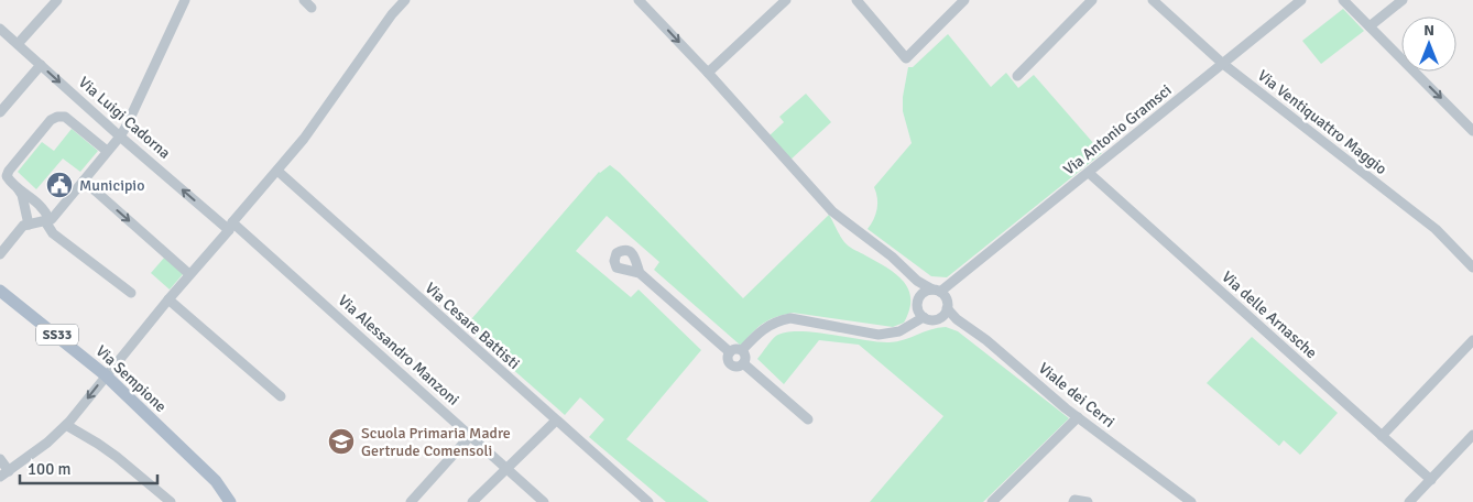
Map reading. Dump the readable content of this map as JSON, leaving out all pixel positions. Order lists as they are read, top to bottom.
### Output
{
  "streets": {
    "main road": ["SS33", "Via Sempione"],
    "street": [
      "Via Luigi Cadorna",
      "Via Ventiquattro Maggio",
      "Via Antonio Gramsci",
      "Via delle Arnasche",
      "Via Cesare Battisti",
      "Via Alessandro Manzoni",
      "Viale dei Cerri"
    ]
  },
  "crossings": [
    ["Via Luigi Cadorna", "Via Alessandro Manzoni"],
    ["Via Ventiquattro Maggio", "Via Antonio Gramsci"],
    ["Via Antonio Gramsci", "Via delle Arnasche"],
    ["Via Antonio Gramsci", "Viale dei Cerri"]
  ],
  "places": {
    "public building": ["Municipio"],
    "school or university": ["Scuola Primaria Madre Gertrude Comensoli"]
  },
  "scale_bar": "100 m",
  "north": "top"
}
